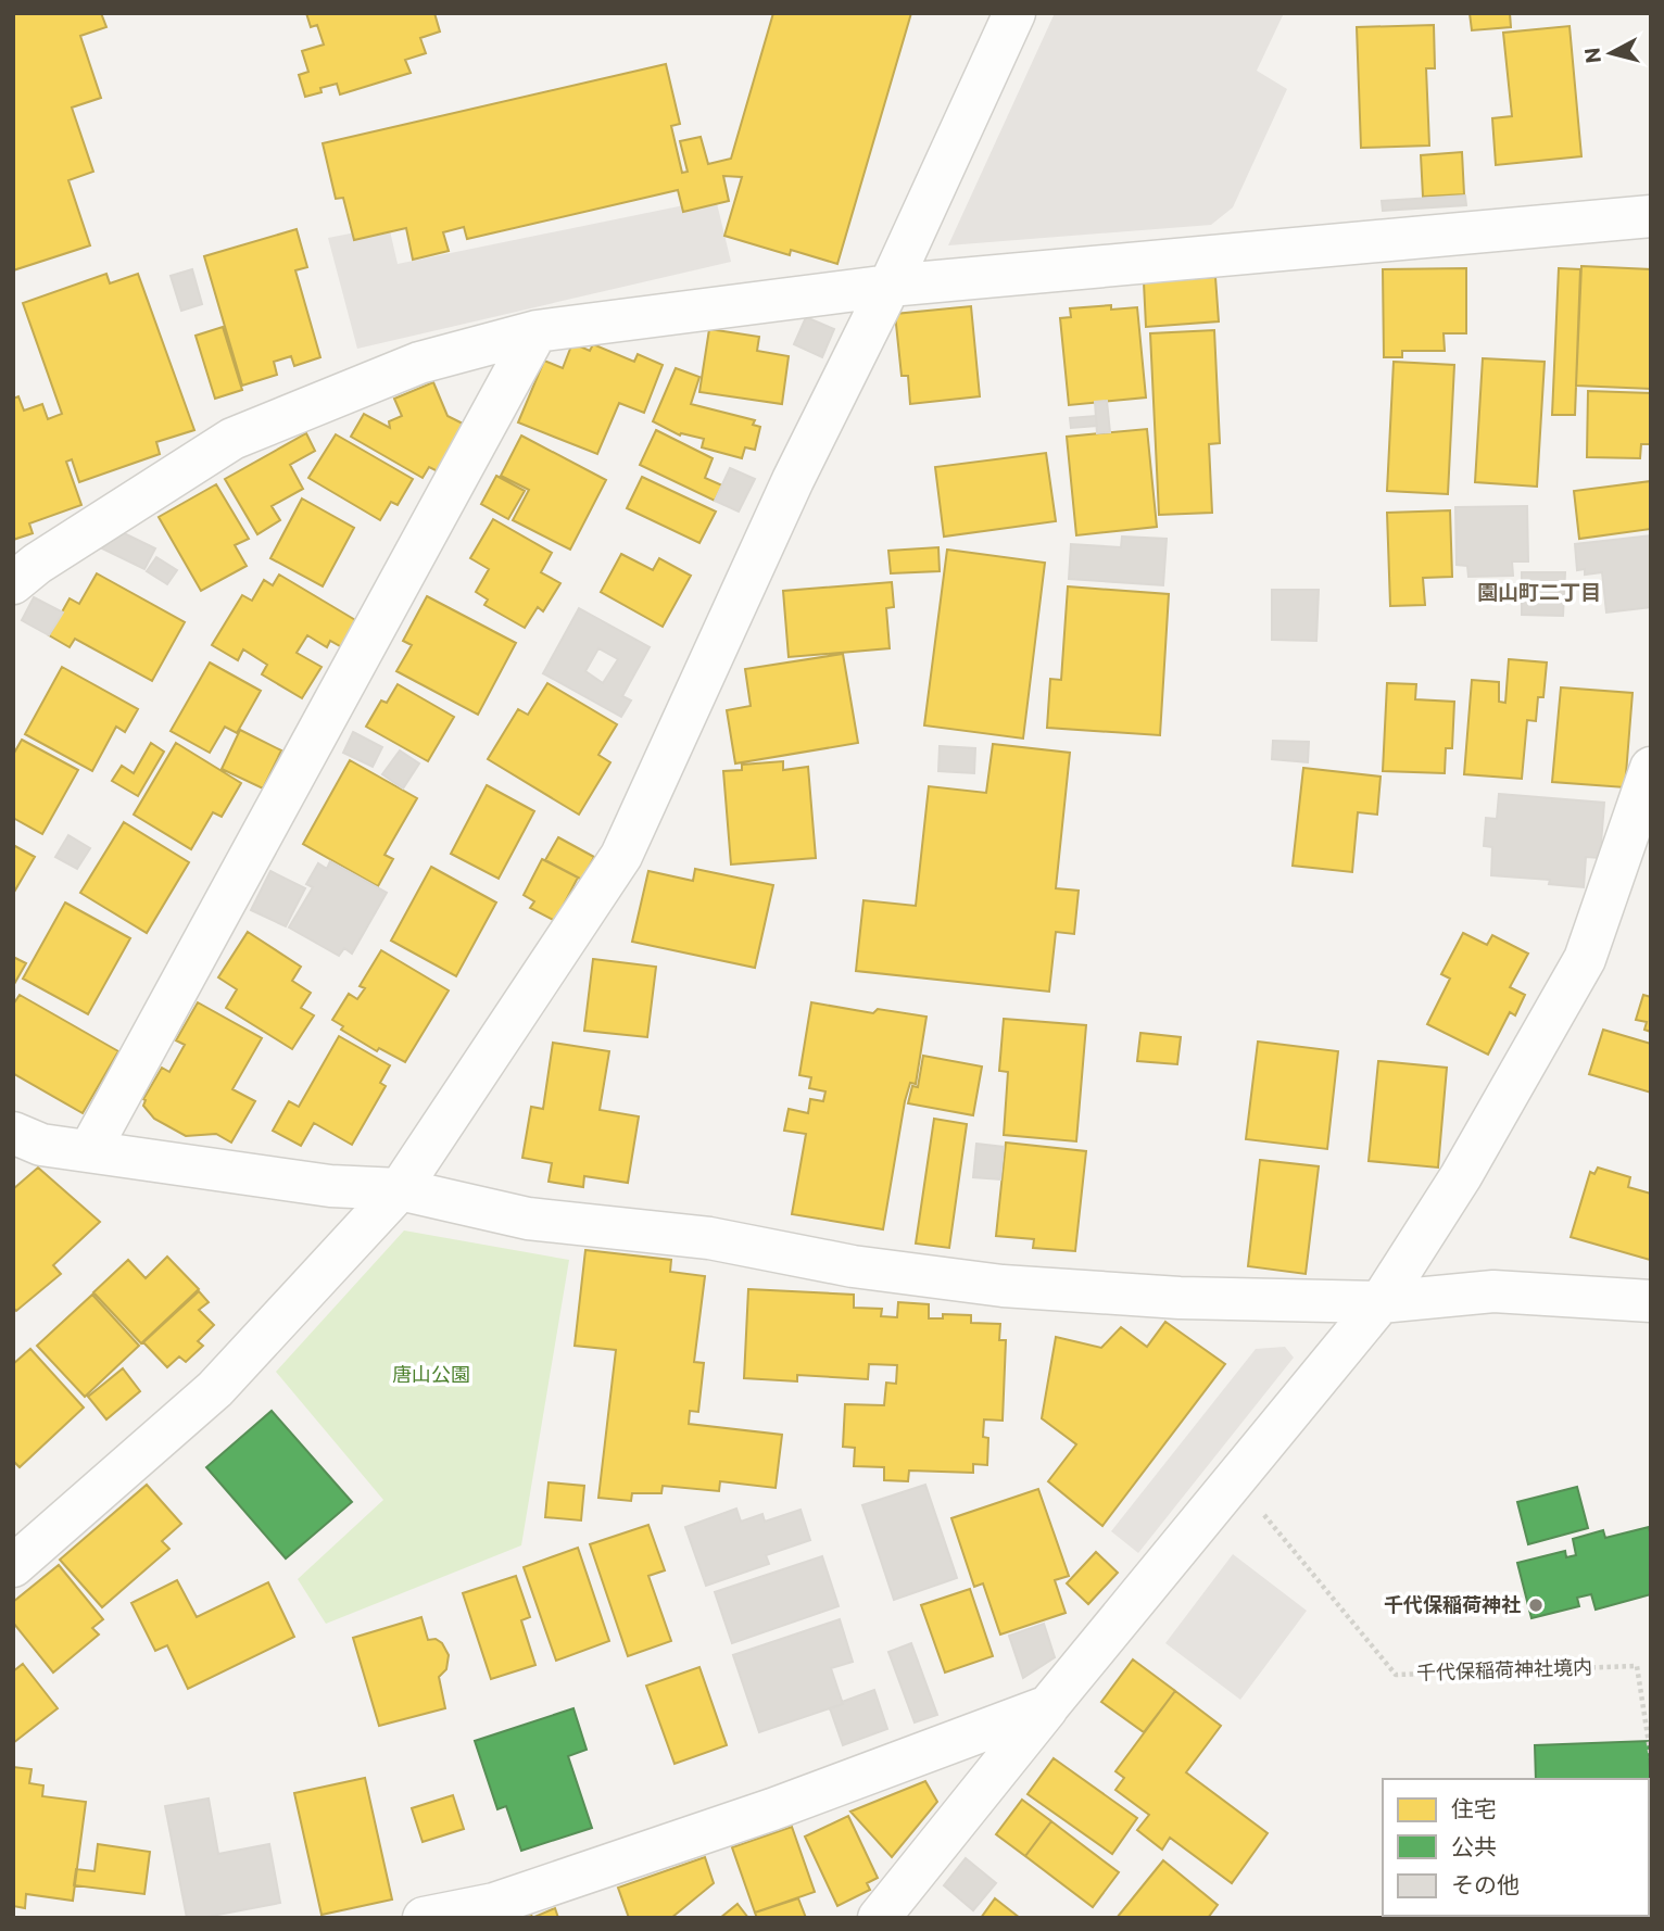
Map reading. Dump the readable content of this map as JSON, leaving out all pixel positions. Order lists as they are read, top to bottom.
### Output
{
  "streets": {
    "path": ["千代保稲荷神社境内"]
  },
  "districts": ["園山町二丁目"],
  "parks": ["唐山公園"],
  "places": ["千代保稲荷神社"],
  "legend": ["住宅", "公共", "その他"],
  "north": "left"
}
